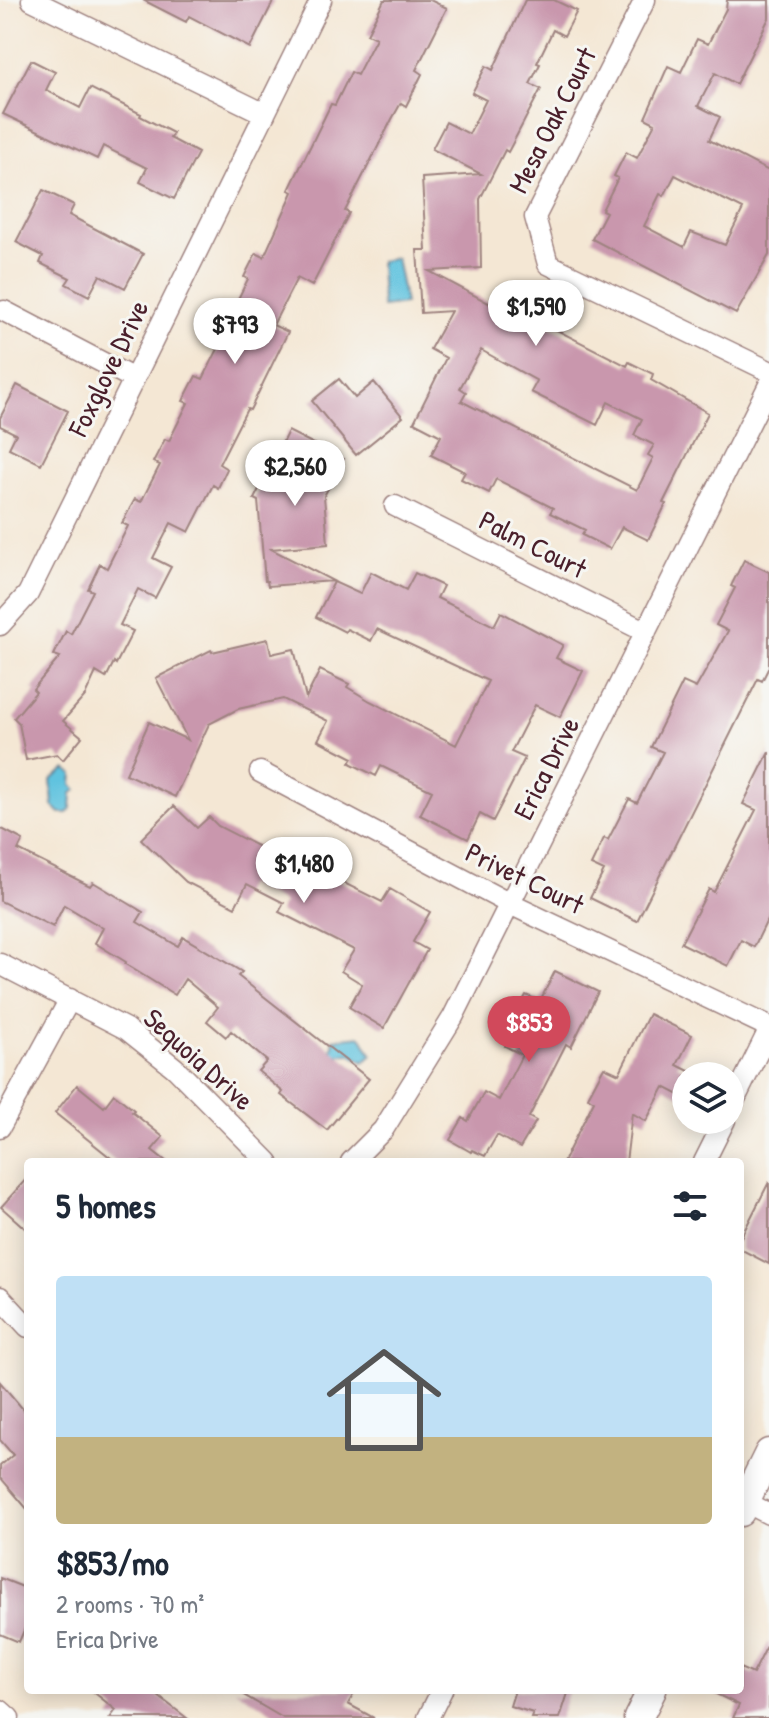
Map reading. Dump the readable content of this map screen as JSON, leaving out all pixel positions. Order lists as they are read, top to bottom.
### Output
{
  "streets": {
    "street": [
      "Mesa Oak Court",
      "Foxglove Drive",
      "Palm Court",
      "Erica Drive",
      "Privet Court",
      "Sequoia Drive"
    ]
  },
  "crossings": [
    ["Palm Court", "Erica Drive"],
    ["Erica Drive", "Privet Court"]
  ],
  "page": {
    "price": [
      "$1,590",
      "$793",
      "$2,560",
      "$1,480",
      "$853"
    ],
    "heading": "5 homes",
    "list": [
      {
        "name": "$853/mo",
        "note": "2 rooms · 70 m² · Erica Drive"
      }
    ]
  }
}
